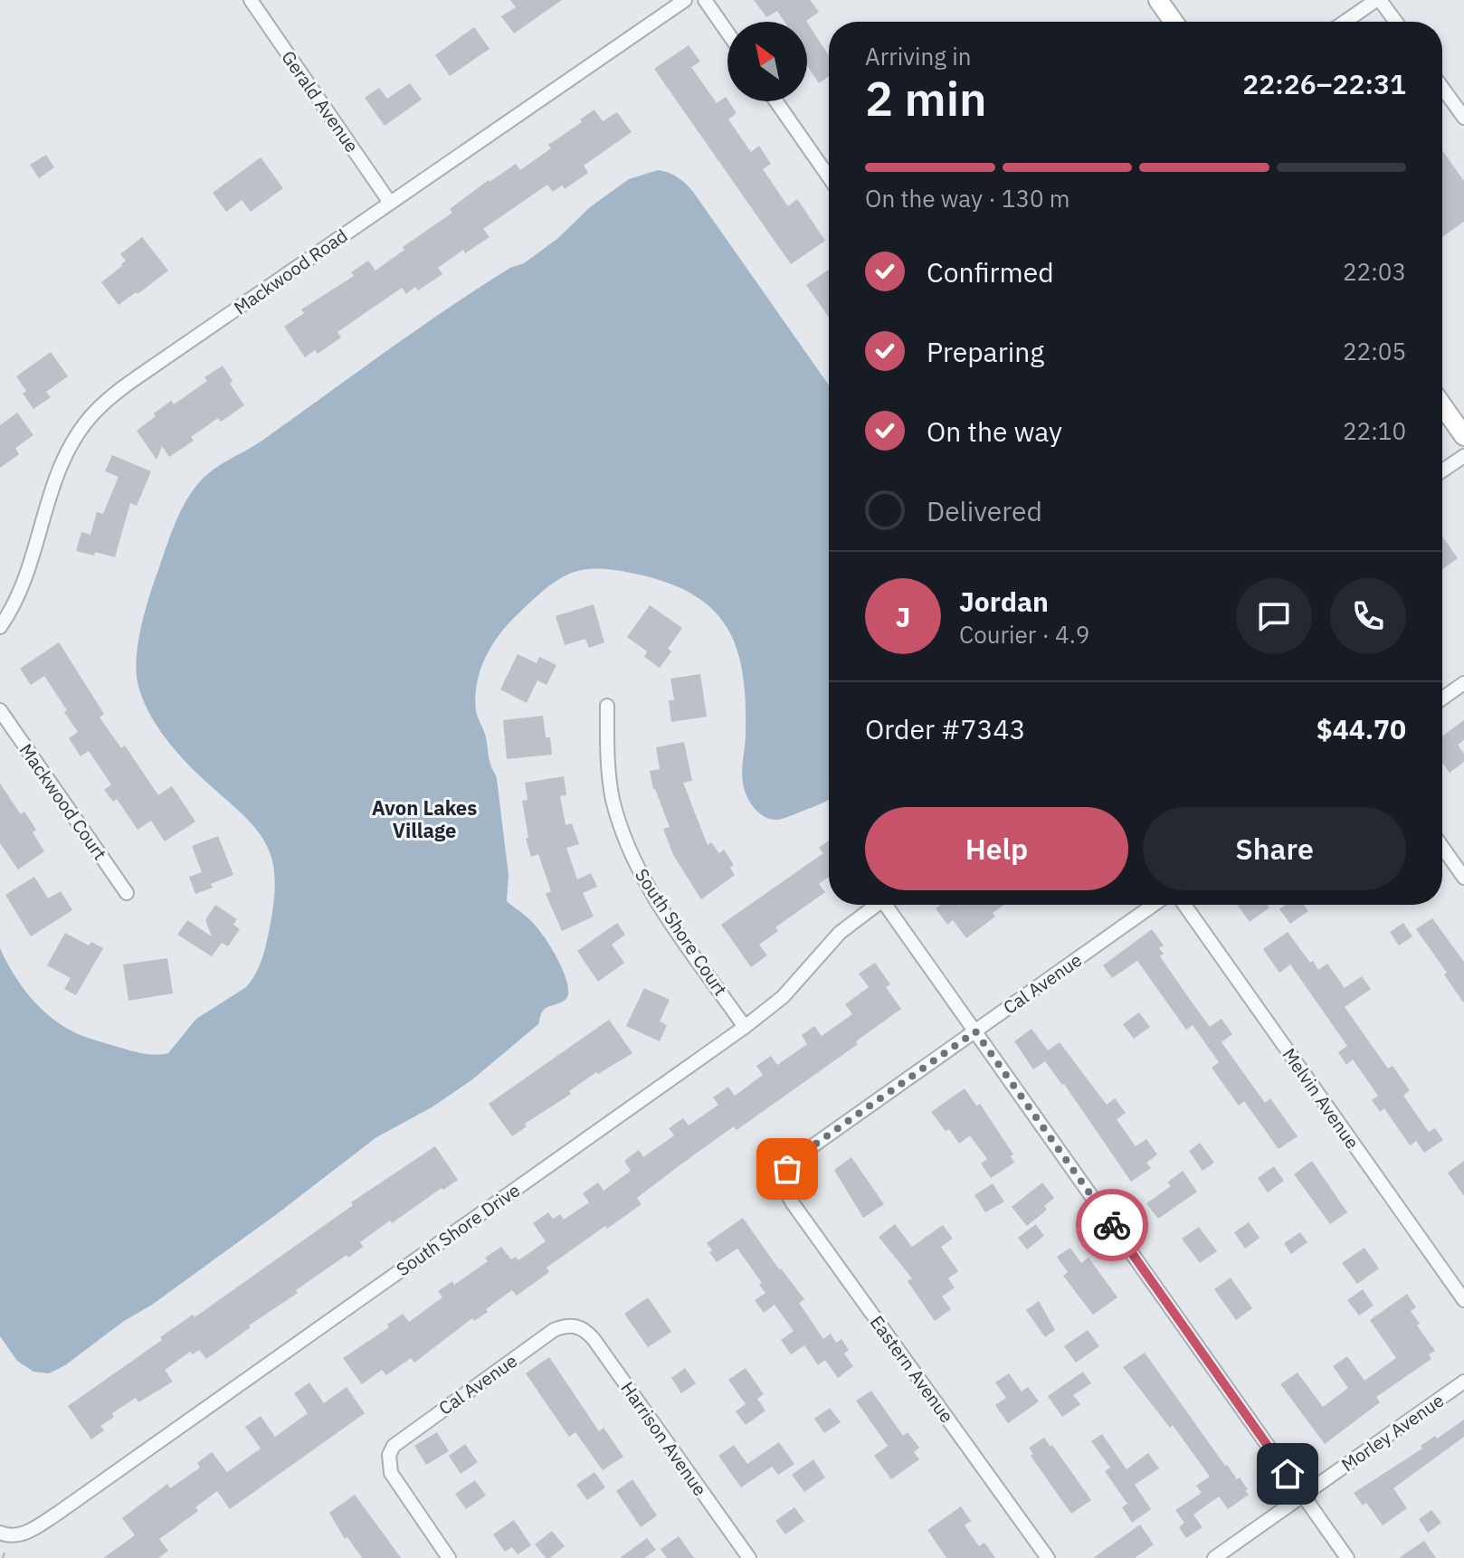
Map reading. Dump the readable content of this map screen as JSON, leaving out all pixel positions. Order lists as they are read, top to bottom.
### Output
{
  "streets": {
    "street": [
      "Gerald Avenue",
      "Mackwood Road",
      "Mackwood Court",
      "South Shore Court",
      "Cal Avenue",
      "Melvin Avenue",
      "South Shore Drive",
      "Eastern Avenue",
      "Morley Avenue",
      "Harrison Avenue"
    ]
  },
  "crossings": [
    ["Gerald Avenue", "Mackwood Road"],
    ["South Shore Court", "South Shore Drive"],
    ["Cal Avenue", "Eastern Avenue"],
    ["Cal Avenue", "Harrison Avenue"]
  ],
  "districts": ["Avon Lakes Village"],
  "north": "top left",
  "page": {
    "heading": ["2 min", "Arriving in", "22:26–22:31"],
    "panel": [
      "Jordan",
      "Courier · 4.9",
      "Order #7343",
      "$44.70"
    ],
    "bar": "On the way · 130 m",
    "list": [
      ["Confirmed", "22:03"],
      ["Preparing", "22:05"],
      ["On the way", "22:10"],
      "Delivered"
    ],
    "round": "J",
    "buttons": ["Help", "Share"]
  }
}
